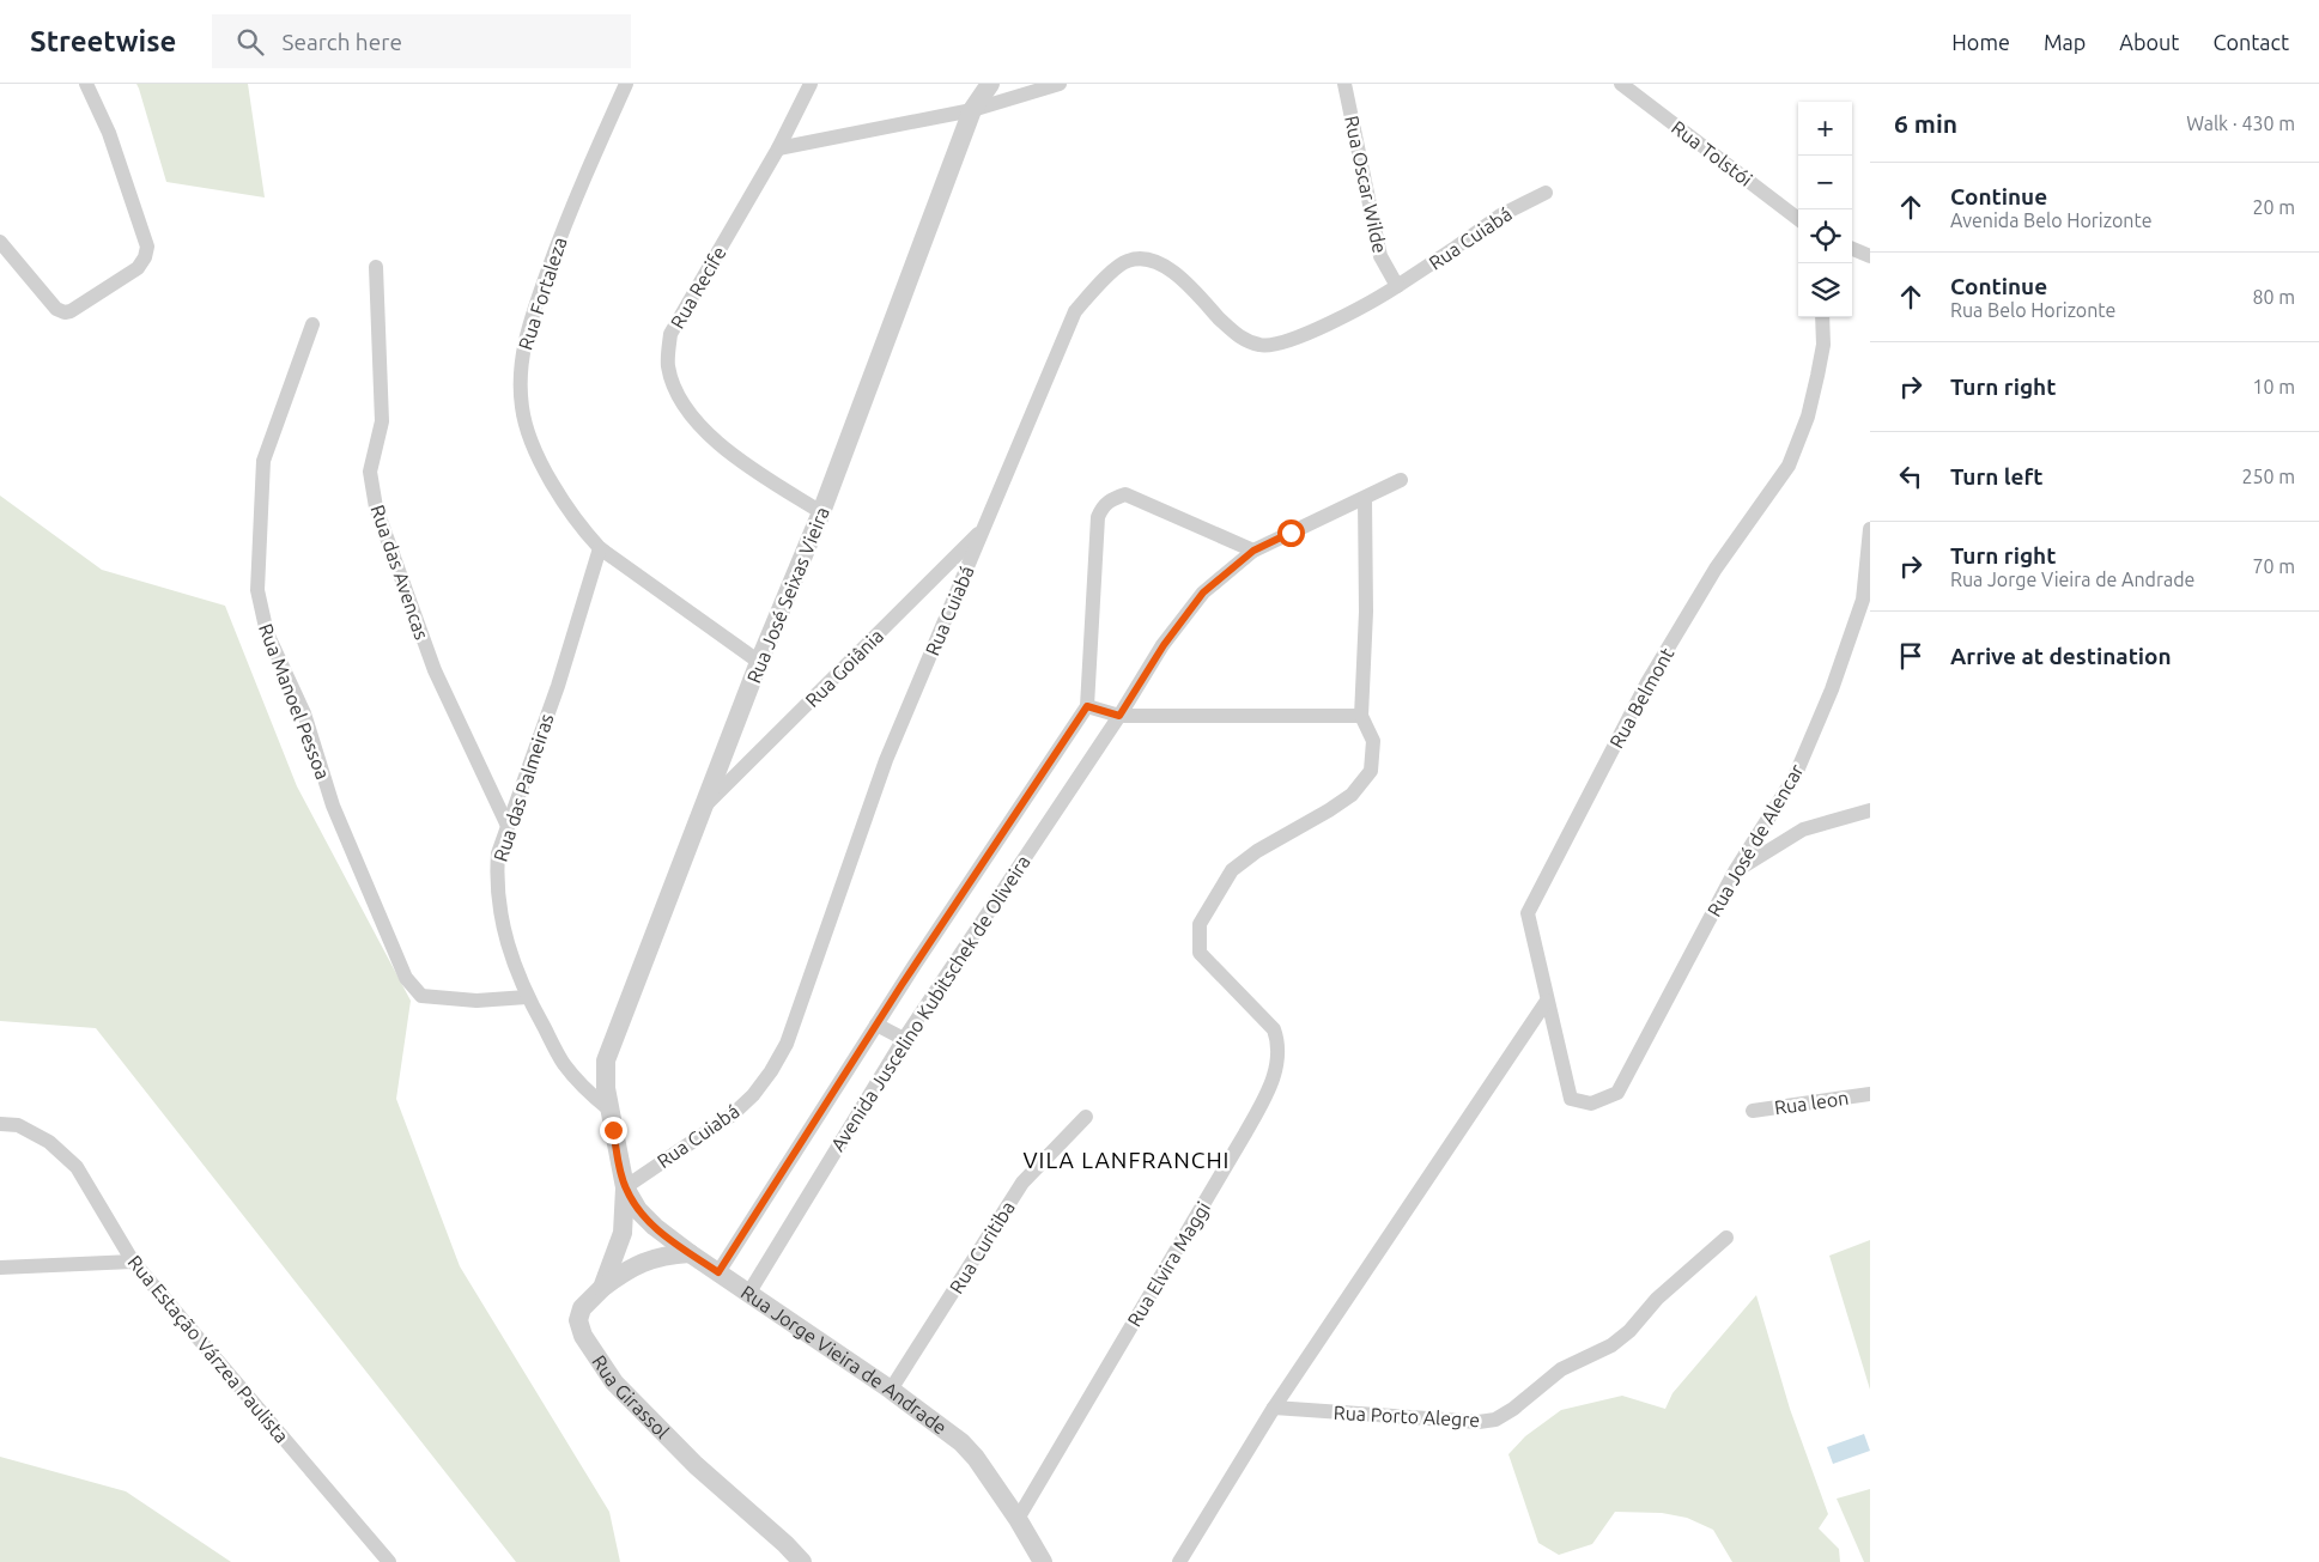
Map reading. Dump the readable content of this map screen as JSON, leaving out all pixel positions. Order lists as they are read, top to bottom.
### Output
{
  "streets": {
    "street": [
      "Rua Tolstói",
      "Rua Oscar Wilde",
      "Rua Cuiabá",
      "Rua Recife",
      "Rua Fortaleza",
      "Rua das Avencas",
      "Rua José Seixas Vieira",
      "Rua Goiânia",
      "Rua Belmont",
      "Rua Manoel Pessoa",
      "Rua das Palmeiras",
      "Rua José de Alencar",
      "Avenida Juscelino Kubitschek de Oliveira",
      "Rua leon",
      "Rua Curitiba",
      "Rua Elvira Maggi",
      "Rua Estação Várzea Paulista",
      "Rua Jorge Vieira de Andrade",
      "Rua Girassol",
      "Rua Porto Alegre"
    ]
  },
  "crossings": [
    ["Rua Oscar Wilde", "Rua Cuiabá"],
    ["Rua Cuiabá", "Rua Goiânia"],
    ["Rua Cuiabá", "Rua Jorge Vieira de Andrade"],
    ["Rua Cuiabá", "Rua Girassol"],
    ["Rua Recife", "Rua José Seixas Vieira"],
    ["Rua Fortaleza", "Rua José Seixas Vieira"],
    ["Rua Fortaleza", "Rua das Palmeiras"],
    ["Rua das Avencas", "Rua das Palmeiras"],
    ["Rua José Seixas Vieira", "Rua Goiânia"],
    ["Rua José Seixas Vieira", "Rua das Palmeiras"],
    ["Rua José Seixas Vieira", "Rua Jorge Vieira de Andrade"],
    ["Rua Belmont", "Rua José de Alencar"],
    ["Rua Manoel Pessoa", "Rua das Palmeiras"],
    ["Rua das Palmeiras", "Rua Jorge Vieira de Andrade"],
    ["Avenida Juscelino Kubitschek de Oliveira", "Rua Jorge Vieira de Andrade"],
    ["Rua Curitiba", "Rua Jorge Vieira de Andrade"],
    ["Rua Elvira Maggi", "Rua Jorge Vieira de Andrade"],
    ["Rua Jorge Vieira de Andrade", "Rua Girassol"]
  ],
  "districts": ["VILA LANFRANCHI"],
  "page": {
    "header": "Streetwise",
    "search": "Search here",
    "nav": [
      "Home",
      "Map",
      "About",
      "Contact"
    ],
    "heading": ["6 min", "Walk · 430 m"],
    "map_buttons": ["+", "−"],
    "list": [
      ["Continue", "Avenida Belo Horizonte", "20 m"],
      ["Continue", "Rua Belo Horizonte", "80 m"],
      ["Turn right", "10 m"],
      ["Turn left", "250 m"],
      ["Turn right", "Rua Jorge Vieira de Andrade", "70 m"],
      "Arrive at destination"
    ]
  }
}
